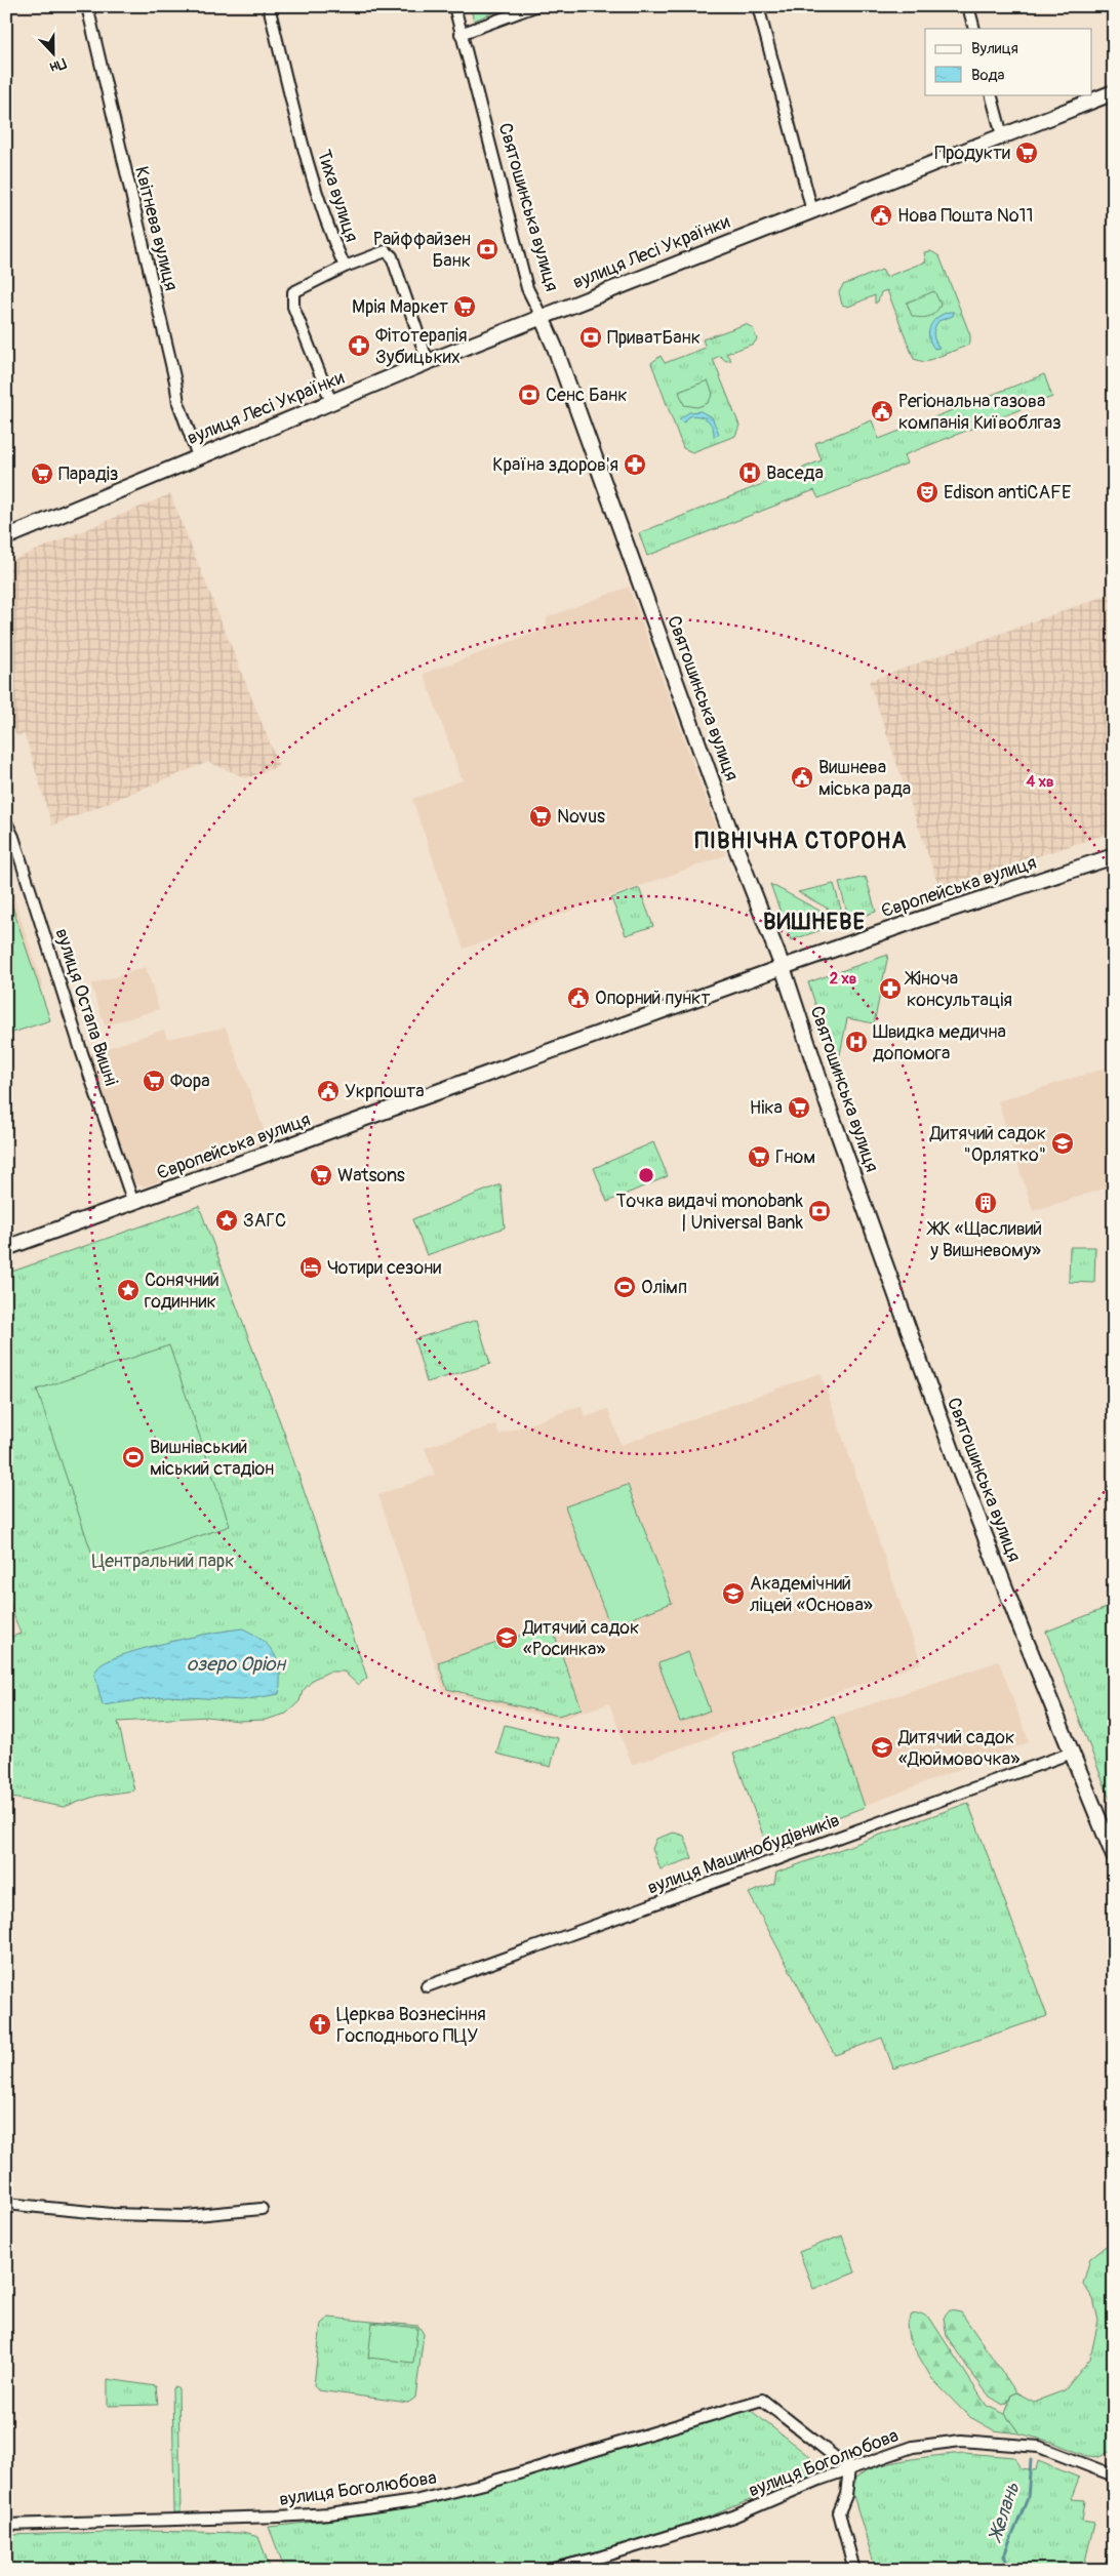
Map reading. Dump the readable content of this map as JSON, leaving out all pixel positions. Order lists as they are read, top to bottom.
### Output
{
  "streets": {
    "street": [
      "Тиха вулиця",
      "Святошинська вулиця",
      "Квітнева вулиця",
      "вулиця Лесі Українки",
      "Європейська вулиця",
      "вулиця Остапа Вишні",
      "вулиця Машинобудівників",
      "вулиця Боголюбова"
    ]
  },
  "crossings": [
    ["Тиха вулиця", "вулиця Лесі Українки"],
    ["Святошинська вулиця", "вулиця Лесі Українки"],
    ["Святошинська вулиця", "Європейська вулиця"],
    ["Святошинська вулиця", "вулиця Машинобудівників"],
    ["Квітнева вулиця", "вулиця Лесі Українки"],
    ["Європейська вулиця", "вулиця Остапа Вишні"]
  ],
  "districts": ["ПІВНІЧНА СТОРОНА", "ВИШНЕВЕ"],
  "water": ["озеро Оріон", "Желань"],
  "parks": ["Центральний парк"],
  "places": {
    "supermarket": [
      "Продукти",
      "Мрія Маркет",
      "Парадіз",
      "Novus",
      "Фора",
      "Ніка",
      "Гном",
      "Watsons"
    ],
    "public building": [
      "Нова Пошта №11",
      "Регіональна газова компанія Київоблгаз",
      "Вишнева міська рада",
      "Опорний пункт",
      "Укрпошта"
    ],
    "bank": [
      "Райффайзен Банк",
      "ПриватБанк",
      "Сенс Банк",
      "Точка видачі monobank | Universal Bank"
    ],
    "pharmacy": ["Фітотерапія Зубицьких", "Країна здоров'я", "Жіноча консультація"],
    "hospital": ["Васеда", "Швидка медична допомога"],
    "theatre": ["Edison antiCAFE"],
    "school or university": [
      "Дитячий садок \"Орлятко\"",
      "Академічний ліцей «Основа»",
      "Дитячий садок «Росинка»",
      "Дитячий садок «Дюймовочка»"
    ],
    "building": ["ЖК «Щасливий у Вишневому»"],
    "place": ["ЗАГС", "Сонячний годинник"],
    "hotel": ["Чотири сезони"],
    "sports": ["Олімп", "Вишнівський міський стадіон"],
    "church": ["Церква Вознесіння Господнього ПЦУ"]
  },
  "legend": ["Вулиця", "Вода"],
  "north": "bottom",
  "rings": ["4 хв", "2 хв"]
}
